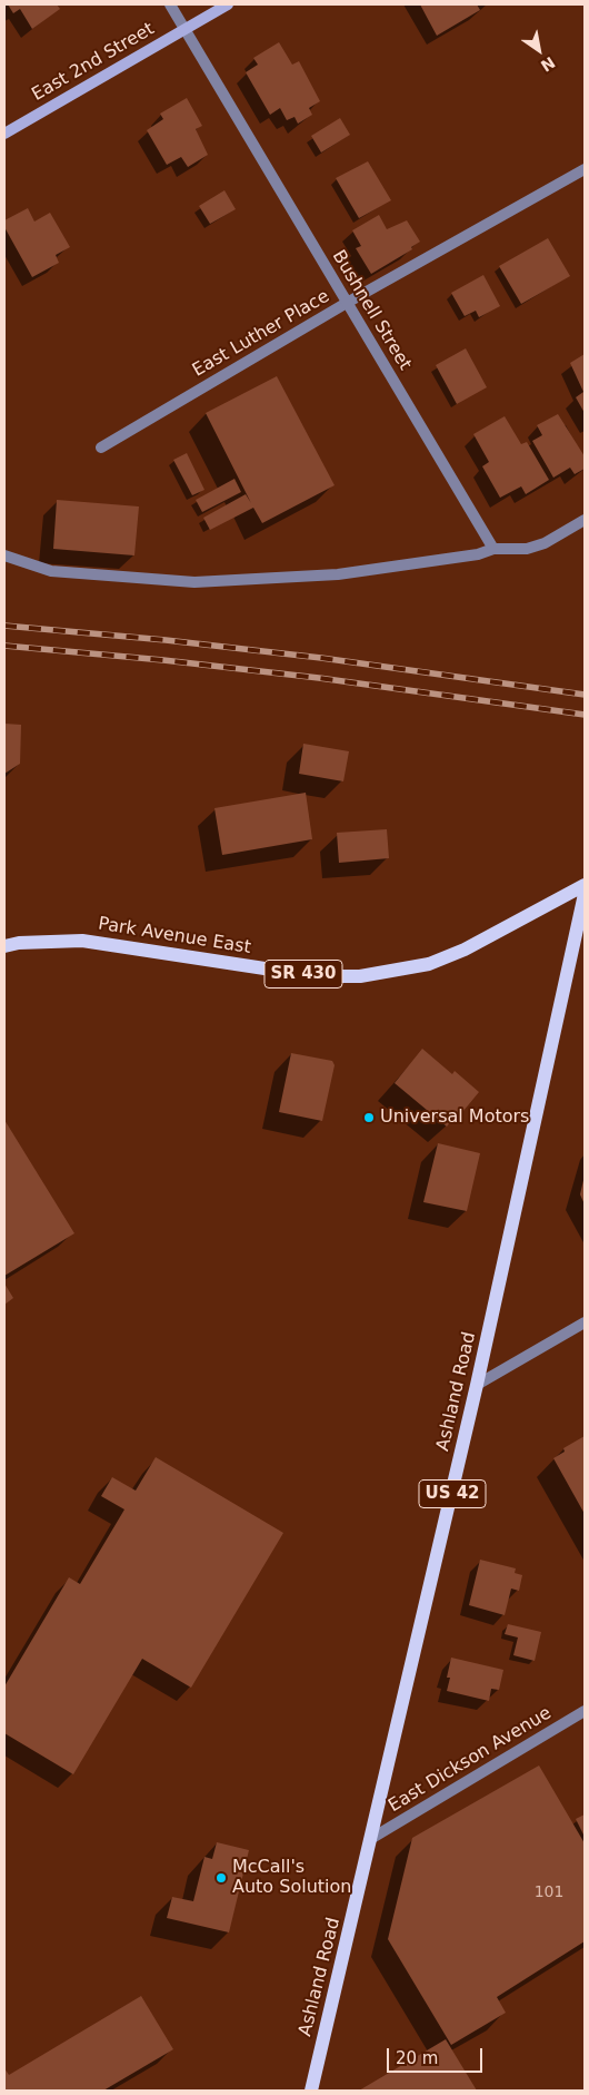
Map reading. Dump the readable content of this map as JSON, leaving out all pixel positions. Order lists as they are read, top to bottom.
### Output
{
  "streets": {
    "main road": [
      "Park Avenue East",
      "SR 430",
      "Ashland Road",
      "US 42"
    ],
    "street": [
      "East 2nd Street",
      "Bushnell Street",
      "East Luther Place",
      "East Dickson Avenue"
    ]
  },
  "crossings": [
    ["East 2nd Street", "Bushnell Street"],
    ["Bushnell Street", "East Luther Place"],
    ["Ashland Road", "East Dickson Avenue"]
  ],
  "places": ["Universal Motors", "McCall's Auto Solution"],
  "house_numbers": ["101"],
  "scale_bar": "20 m",
  "north": "bottom right"
}
